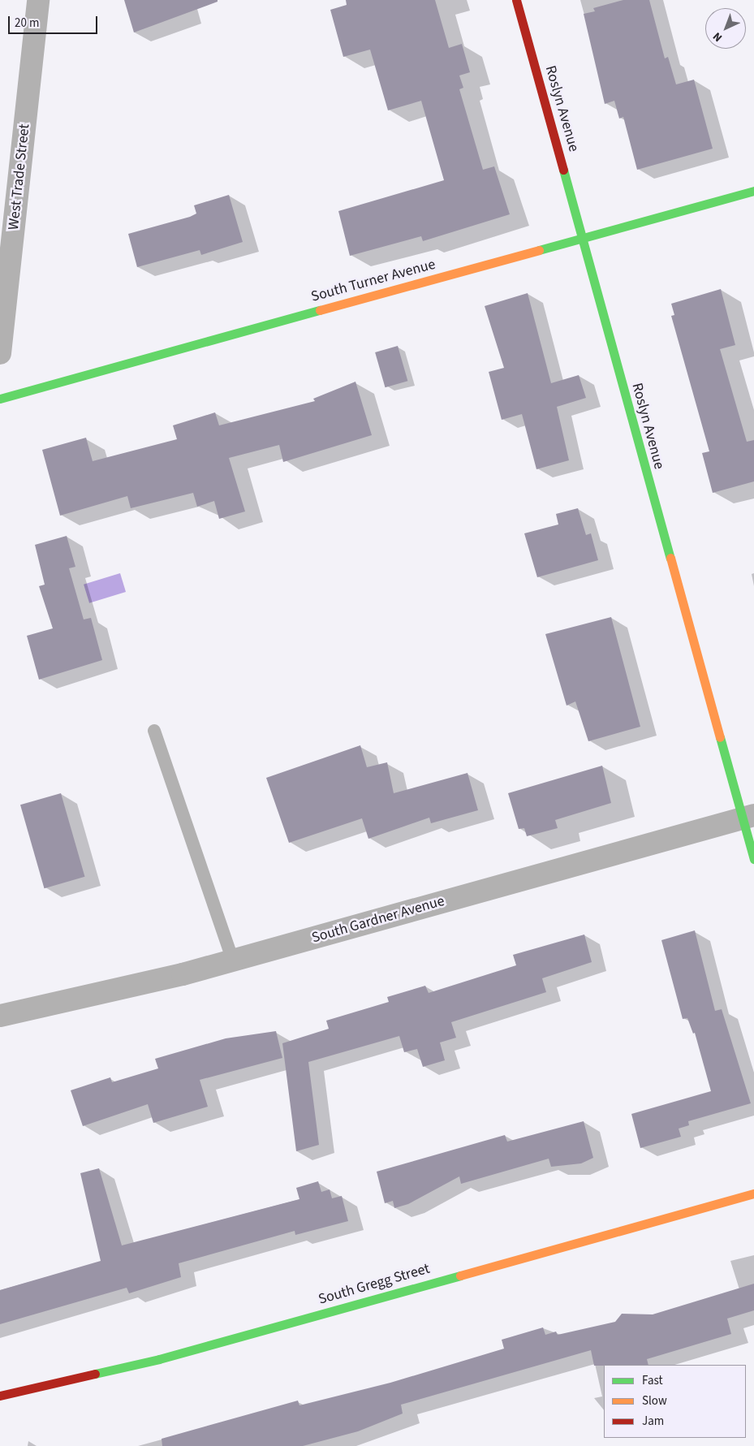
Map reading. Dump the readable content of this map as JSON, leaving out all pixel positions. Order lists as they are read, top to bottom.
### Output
{
  "streets": {
    "street": [
      "Roslyn Avenue",
      "West Trade Street",
      "South Turner Avenue",
      "South Gardner Avenue",
      "South Gregg Street"
    ]
  },
  "crossings": [
    ["Roslyn Avenue", "South Turner Avenue"],
    ["Roslyn Avenue", "South Gardner Avenue"]
  ],
  "legend": ["Fast", "Slow", "Jam"],
  "scale_bar": "20 m",
  "north": "bottom left"
}
